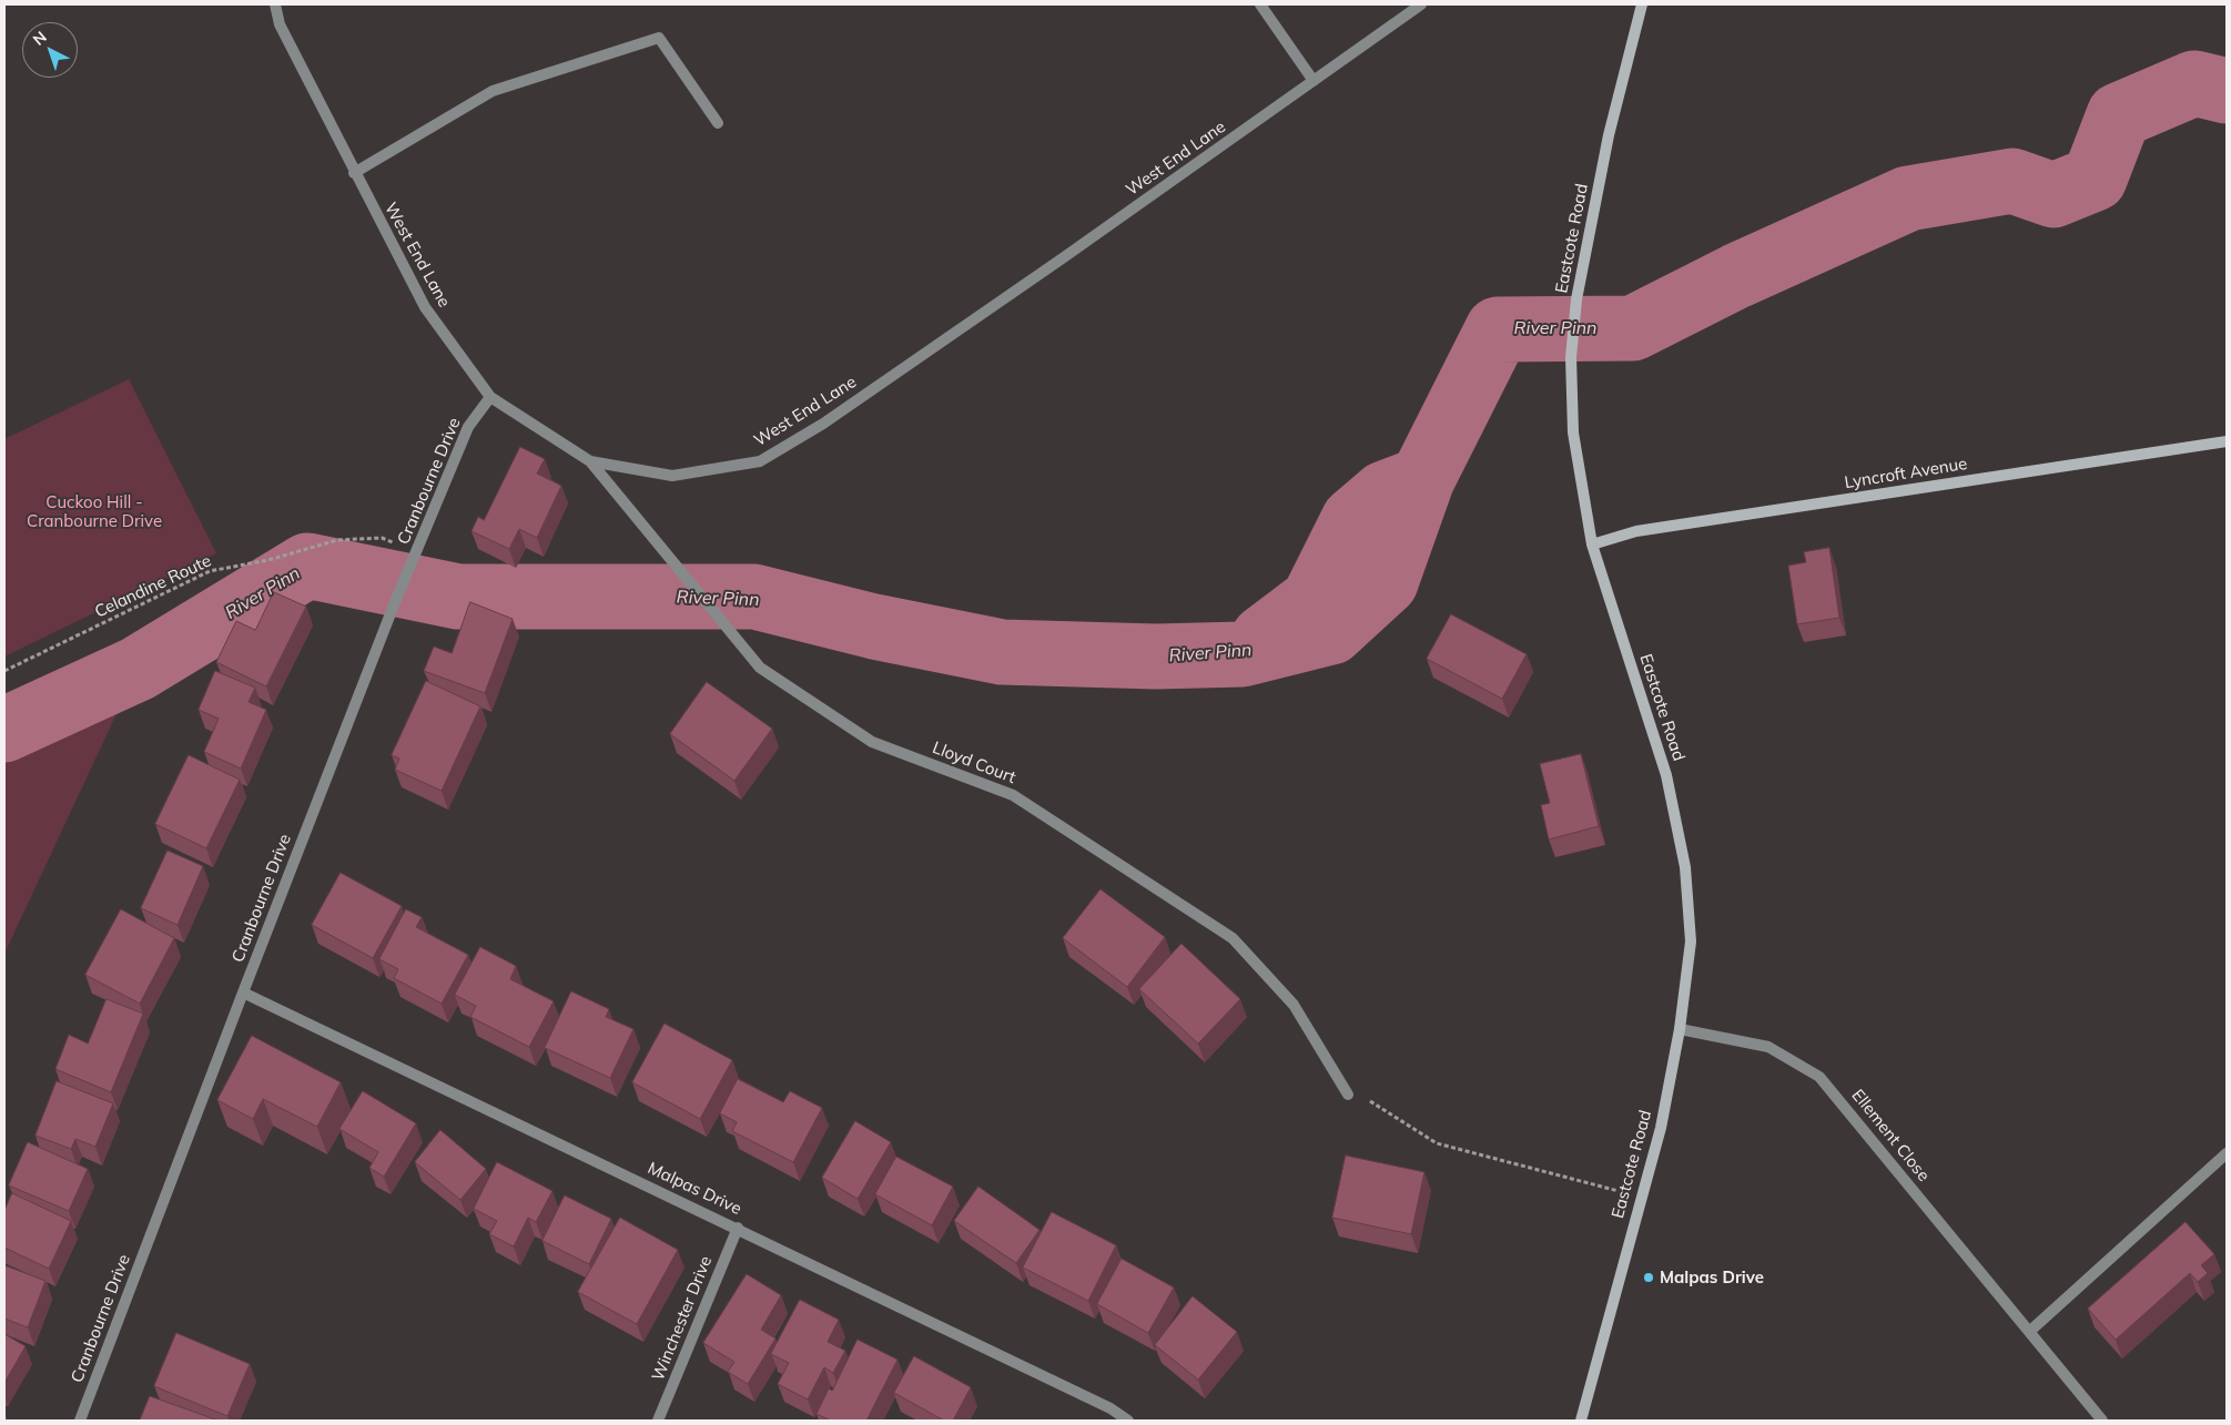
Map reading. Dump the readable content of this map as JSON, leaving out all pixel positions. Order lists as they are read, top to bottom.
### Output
{
  "streets": {
    "street": [
      "West End Lane",
      "Eastcote Road",
      "Lyncroft Avenue",
      "Cranbourne Drive",
      "Lloyd Court",
      "Ellement Close",
      "Malpas Drive",
      "Winchester Drive"
    ],
    "path": ["Celandine Route"]
  },
  "crossings": [
    ["West End Lane", "Cranbourne Drive"],
    ["West End Lane", "Lloyd Court"],
    ["Eastcote Road", "Lyncroft Avenue"],
    ["Eastcote Road", "Ellement Close"],
    ["Cranbourne Drive", "Celandine Route"],
    ["Cranbourne Drive", "Malpas Drive"],
    ["Malpas Drive", "Winchester Drive"]
  ],
  "water": ["River Pinn"],
  "parks": ["Cuckoo Hill - Cranbourne Drive"],
  "places": ["Malpas Drive"],
  "north": "top left"
}
